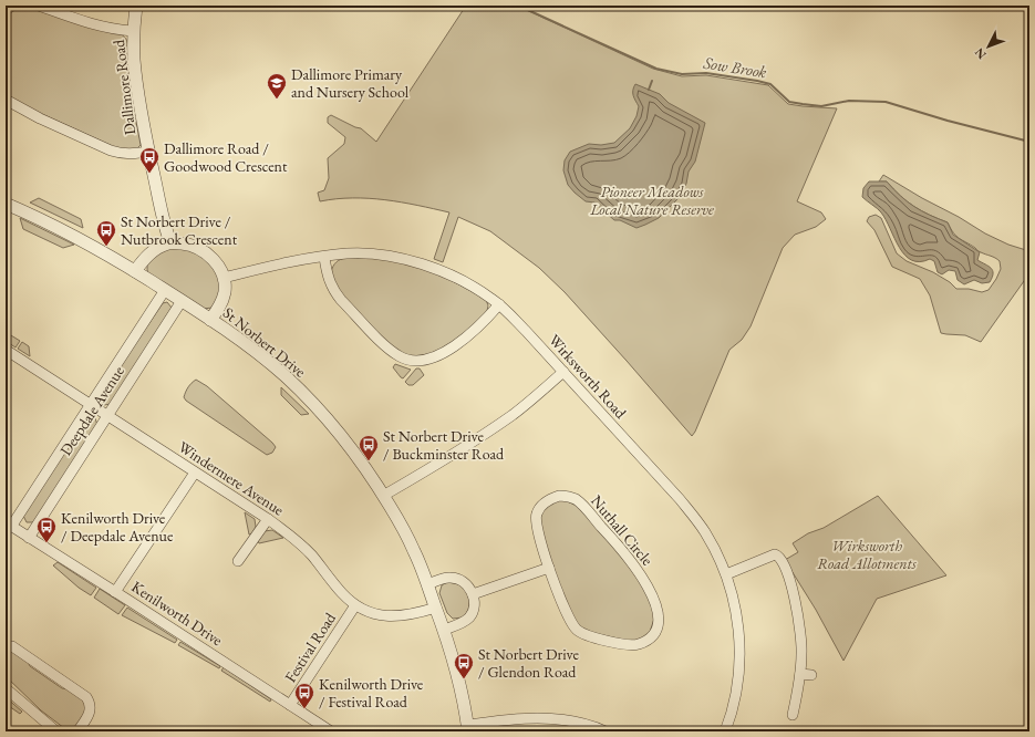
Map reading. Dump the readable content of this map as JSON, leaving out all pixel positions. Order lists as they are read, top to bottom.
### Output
{
  "streets": {
    "street": [
      "Dallimore Road",
      "St Norbert Drive",
      "Wirksworth Road",
      "Deepdale Avenue",
      "Windermere Avenue",
      "Nuthall Circle",
      "Kenilworth Drive",
      "Festival Road"
    ]
  },
  "crossings": [
    ["St Norbert Drive", "Deepdale Avenue"],
    ["St Norbert Drive", "Windermere Avenue"],
    ["Deepdale Avenue", "Windermere Avenue"],
    ["Deepdale Avenue", "Kenilworth Drive"],
    ["Windermere Avenue", "Festival Road"],
    ["Kenilworth Drive", "Festival Road"]
  ],
  "water": ["Sow Brook"],
  "parks": ["Pioneer Meadows Local Nature Reserve", "Wirksworth Road Allotments"],
  "places": {
    "school or university": ["Dallimore Primary and Nursery School"],
    "bus stop": [
      "Dallimore Road / Goodwood Crescent",
      "St Norbert Drive / Nutbrook Crescent",
      "St Norbert Drive / Buckminster Road",
      "Kenilworth Drive / Deepdale Avenue",
      "St Norbert Drive / Glendon Road",
      "Kenilworth Drive / Festival Road"
    ]
  },
  "north": "bottom left"
}
